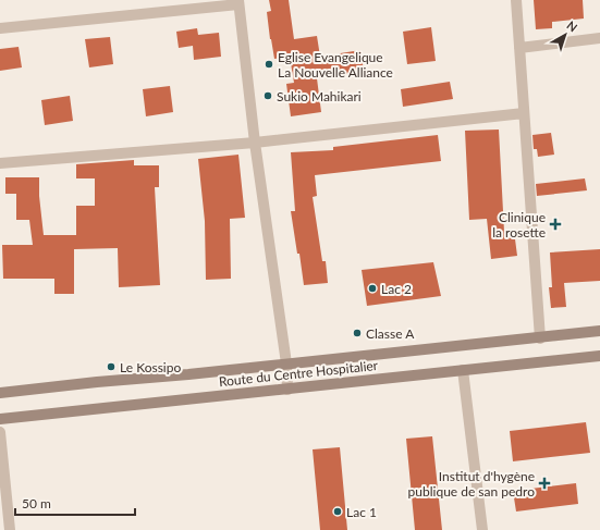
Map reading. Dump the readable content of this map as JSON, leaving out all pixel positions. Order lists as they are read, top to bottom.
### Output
{
  "streets": {
    "street": ["Route du Centre Hospitalier"]
  },
  "places": {
    "other": [
      "Eglise Evangelique La Nouvelle Alliance",
      "Sukio Mahikari",
      "Lac 2",
      "Classe A",
      "Le Kossipo",
      "Lac 1"
    ],
    "health": ["Clinique la rosette", "Institut d'hygène publique de san pedro"]
  },
  "scale_bar": "50 m",
  "north": "top right"
}
